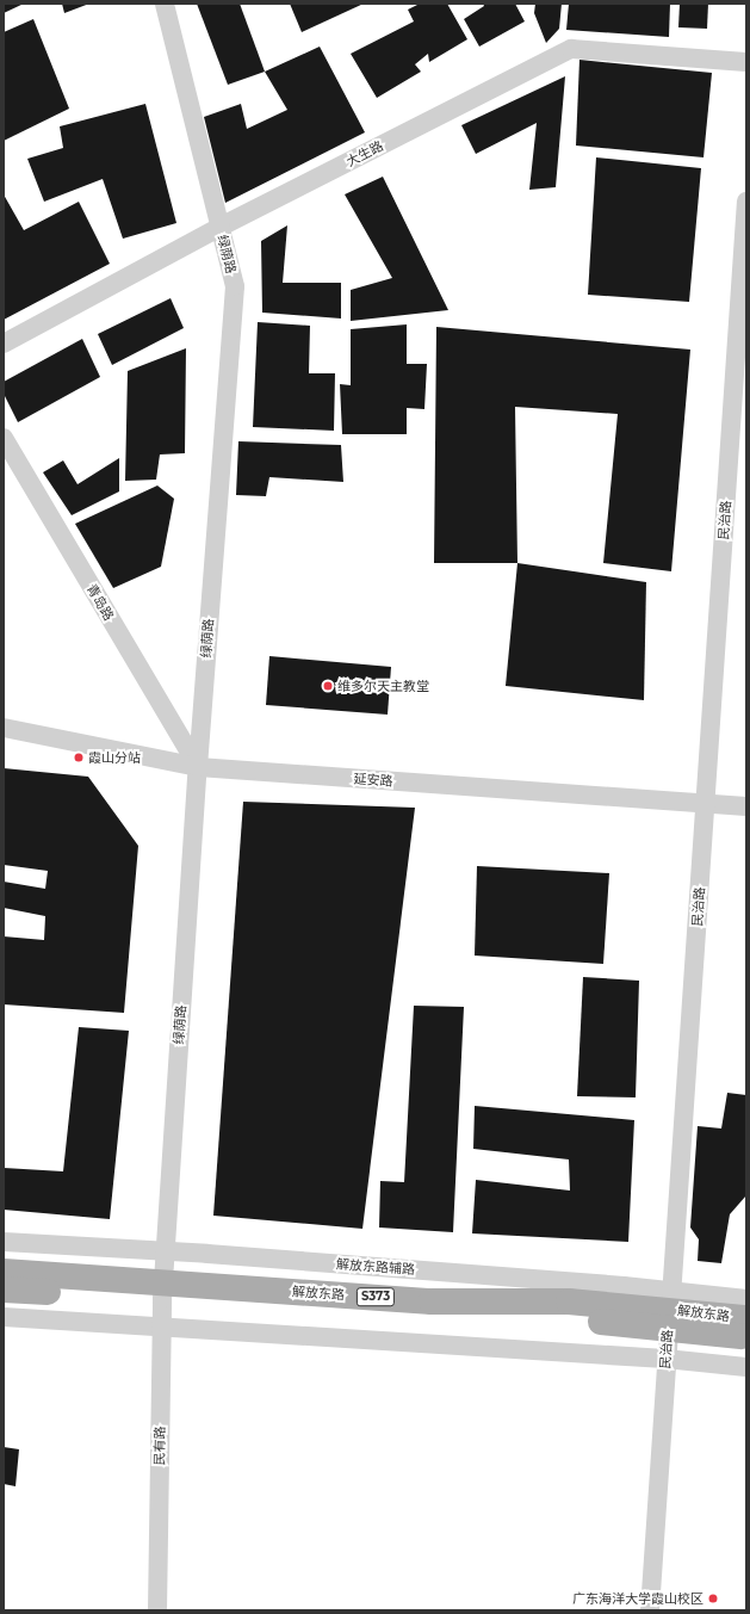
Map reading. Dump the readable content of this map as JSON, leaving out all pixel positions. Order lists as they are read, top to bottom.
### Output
{
  "streets": {
    "main road": ["解放东路", "S373"],
    "street": [
      "大生路",
      "绿荫路",
      "民治路",
      "青岛路",
      "延安路",
      "解放东路辅路",
      "民有路"
    ]
  },
  "crossings": [
    ["大生路", "绿荫路"],
    ["绿荫路", "青岛路"],
    ["绿荫路", "延安路"],
    ["绿荫路", "解放东路"],
    ["绿荫路", "民有路"],
    ["民治路", "延安路"],
    ["民治路", "解放东路"],
    ["青岛路", "延安路"],
    ["解放东路", "民有路"]
  ],
  "places": ["维多尔天主教堂", "霞山分站", "广东海洋大学霞山校区"]
}
